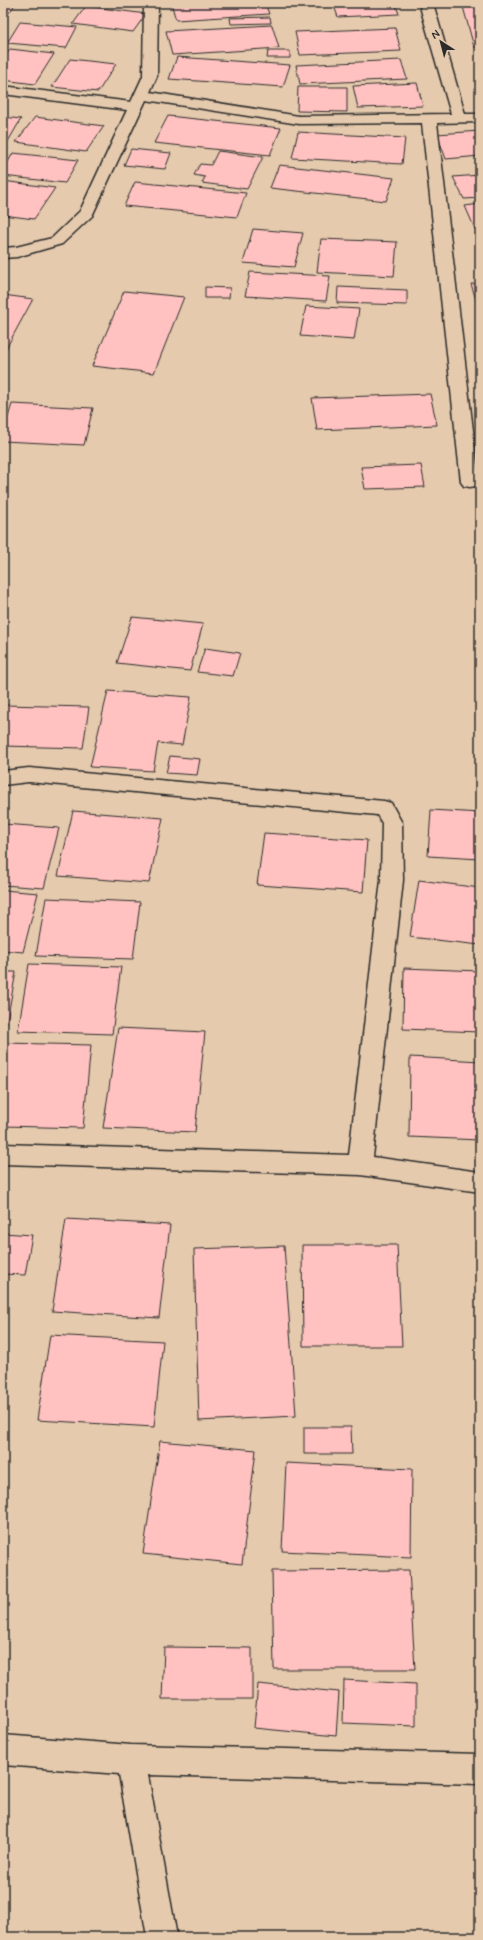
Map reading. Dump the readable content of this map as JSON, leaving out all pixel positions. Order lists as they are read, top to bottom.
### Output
{
  "north": "top left"
}
